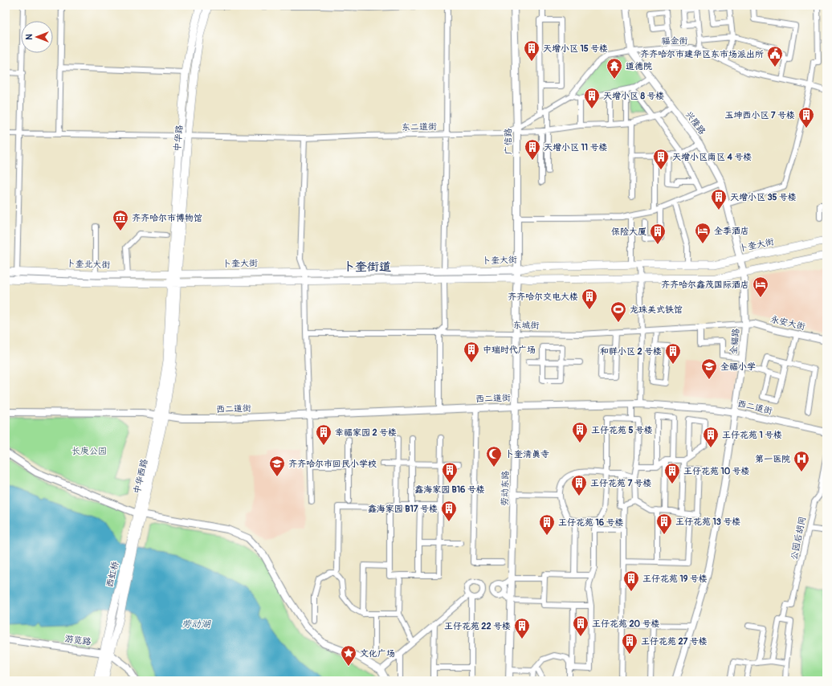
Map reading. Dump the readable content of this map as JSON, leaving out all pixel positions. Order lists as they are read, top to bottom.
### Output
{
  "streets": {
    "main road": [
      "兴隆路",
      "中华路",
      "广信路",
      "卜奎大街",
      "卜奎北大街",
      "永安大街",
      "全福路",
      "西二道街",
      "中华西路",
      "劳动东路",
      "西虹桥",
      "游览路"
    ],
    "street": [
      "福金街",
      "东二道街",
      "东城街",
      "公园后胡同"
    ]
  },
  "crossings": [
    ["福金街", "兴隆路"],
    ["福金街", "东二道街"],
    ["兴隆路", "东二道街"],
    ["兴隆路", "卜奎大街"],
    ["兴隆路", "全福路"],
    ["东二道街", "中华路"],
    ["东二道街", "广信路"],
    ["中华路", "卜奎大街"],
    ["中华路", "卜奎北大街"],
    ["中华路", "中华西路"],
    ["广信路", "卜奎大街"],
    ["广信路", "劳动东路"],
    ["卜奎大街", "卜奎北大街"],
    ["卜奎大街", "全福路"],
    ["卜奎大街", "中华西路"],
    ["卜奎大街", "劳动东路"],
    ["卜奎北大街", "中华西路"],
    ["永安大街", "东城街"],
    ["永安大街", "全福路"],
    ["东城街", "全福路"],
    ["东城街", "劳动东路"],
    ["全福路", "西二道街"],
    ["西二道街", "中华西路"],
    ["西二道街", "劳动东路"],
    ["中华西路", "西虹桥"],
    ["中华西路", "游览路"]
  ],
  "districts": ["卜奎街道"],
  "water": ["劳动湖"],
  "parks": ["长庚公园"],
  "places": {
    "building": [
      "天增小区 15 号楼",
      "天增小区 8 号楼",
      "玉坤西小区 7 号楼",
      "天增小区 11 号楼",
      "天增小区南区 4 号楼",
      "天增小区 35 号楼",
      "保险大厦",
      "齐齐哈尔交电大楼",
      "中瑞时代广场",
      "和祥小区 2 号楼",
      "王仔花苑 5 号楼",
      "幸福家园 2 号楼",
      "王仔花苑 1 号楼",
      "鑫海家园 B16 号楼",
      "王仔花苑 10 号楼",
      "王仔花苑 7 号楼",
      "鑫海家园 B17 号楼",
      "王仔花苑 13 号楼",
      "王仔花苑 16 号楼",
      "王仔花苑 19 号楼",
      "王仔花苑 20 号楼",
      "王仔花苑 22 号楼",
      "王仔花苑 27 号楼"
    ],
    "public building": ["齐齐哈尔市建华区东市场派出所"],
    "temple": ["道德院"],
    "museum": ["齐齐哈尔市博物馆"],
    "hotel": ["全季酒店", "齐齐哈尔鑫茂国际酒店"],
    "sports": ["龙珠美式铁馆"],
    "school or university": ["全福小学", "齐齐哈尔市回民小学校"],
    "mosque": ["卜奎清真寺"],
    "hospital": ["第一医院"],
    "place": ["文化广场"]
  },
  "north": "left"
}
